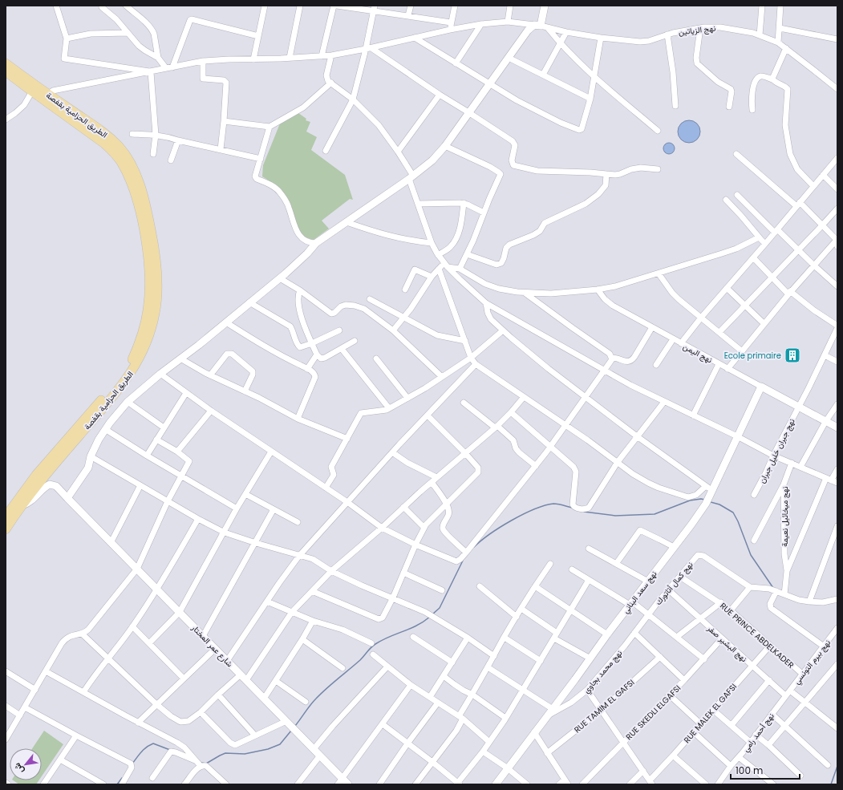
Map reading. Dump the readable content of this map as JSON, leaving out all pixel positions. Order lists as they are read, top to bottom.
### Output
{
  "streets": {
    "main road": ["الطريق الحزامية بقفصة"],
    "street": [
      "نهج الزياتين",
      "نهج اليمن",
      "نهج جبران خليل جبران",
      "نهج ميخائيل نعيمة",
      "نهج كمال أتاتورك",
      "نهج سعد البناني",
      "RUE PRINCE ABDELKADER",
      "نهج البشير صفر",
      "شارع عمر المختار",
      "نهج بيرم التونسي",
      "نهج محمد بجاوي",
      "RUE TAMIM EL GAFSI",
      "RUE SKEDLI ELGAFSI",
      "RUE MALEK EL GAFSI",
      "نهج أحمد رامي"
    ]
  },
  "crossings": [
    ["نهج الزياتين", "الطريق الحزامية بقفصة"],
    ["الطريق الحزامية بقفصة", "شارع عمر المختار"],
    ["نهج اليمن", "نهج جبران خليل جبران"],
    ["نهج اليمن", "نهج سعد البناني"],
    ["نهج كمال أتاتورك", "RUE PRINCE ABDELKADER"],
    ["نهج كمال أتاتورك", "نهج البشير صفر"],
    ["نهج كمال أتاتورك", "نهج محمد بجاوي"],
    ["نهج سعد البناني", "نهج محمد بجاوي"],
    ["RUE PRINCE ABDELKADER", "نهج بيرم التونسي"],
    ["RUE PRINCE ABDELKADER", "RUE MALEK EL GAFSI"],
    ["نهج البشير صفر", "نهج بيرم التونسي"],
    ["نهج البشير صفر", "RUE SKEDLI ELGAFSI"],
    ["نهج البشير صفر", "RUE MALEK EL GAFSI"],
    ["نهج البشير صفر", "نهج أحمد رامي"],
    ["نهج بيرم التونسي", "نهج أحمد رامي"]
  ],
  "places": {
    "building": ["Ecole primaire"]
  },
  "scale_bar": "100 m",
  "north": "bottom left"
}
